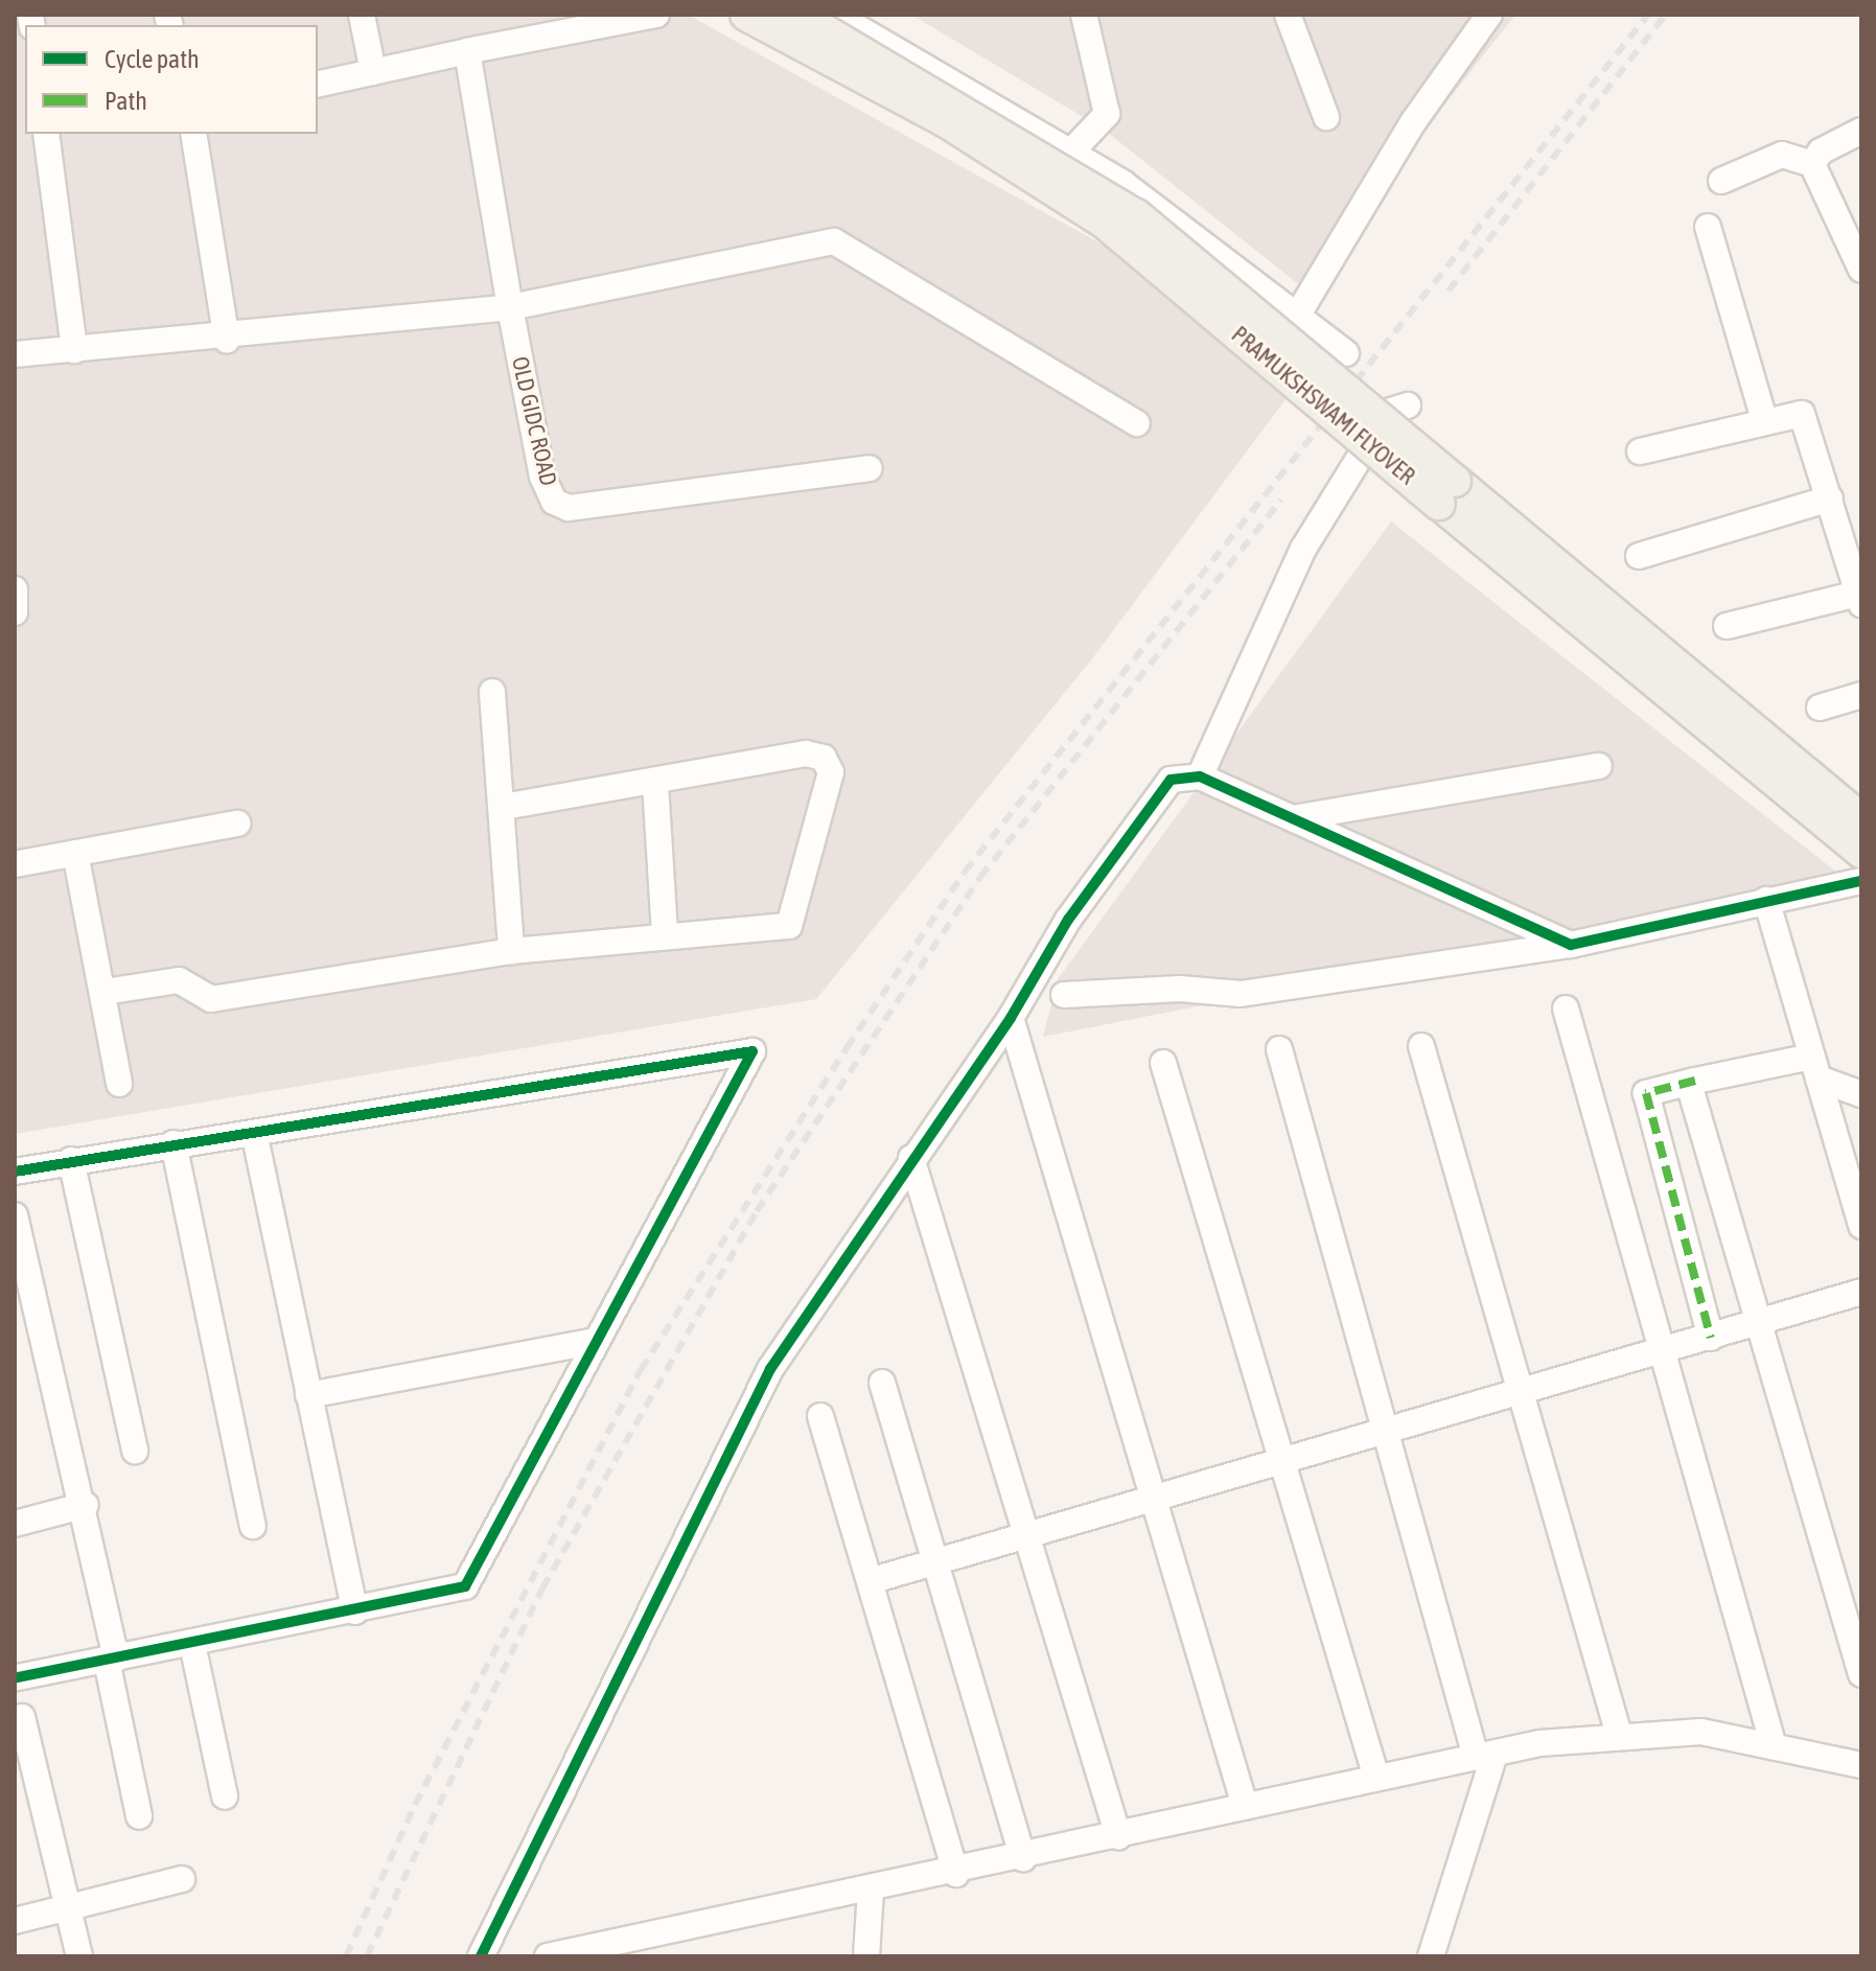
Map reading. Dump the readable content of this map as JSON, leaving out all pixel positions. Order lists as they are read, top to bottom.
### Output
{
  "streets": {
    "main road": ["PRAMUKSHSWAMI FLYOVER"],
    "street": ["OLD GIDC ROAD"]
  },
  "legend": ["Cycle path", "Path"]
}
